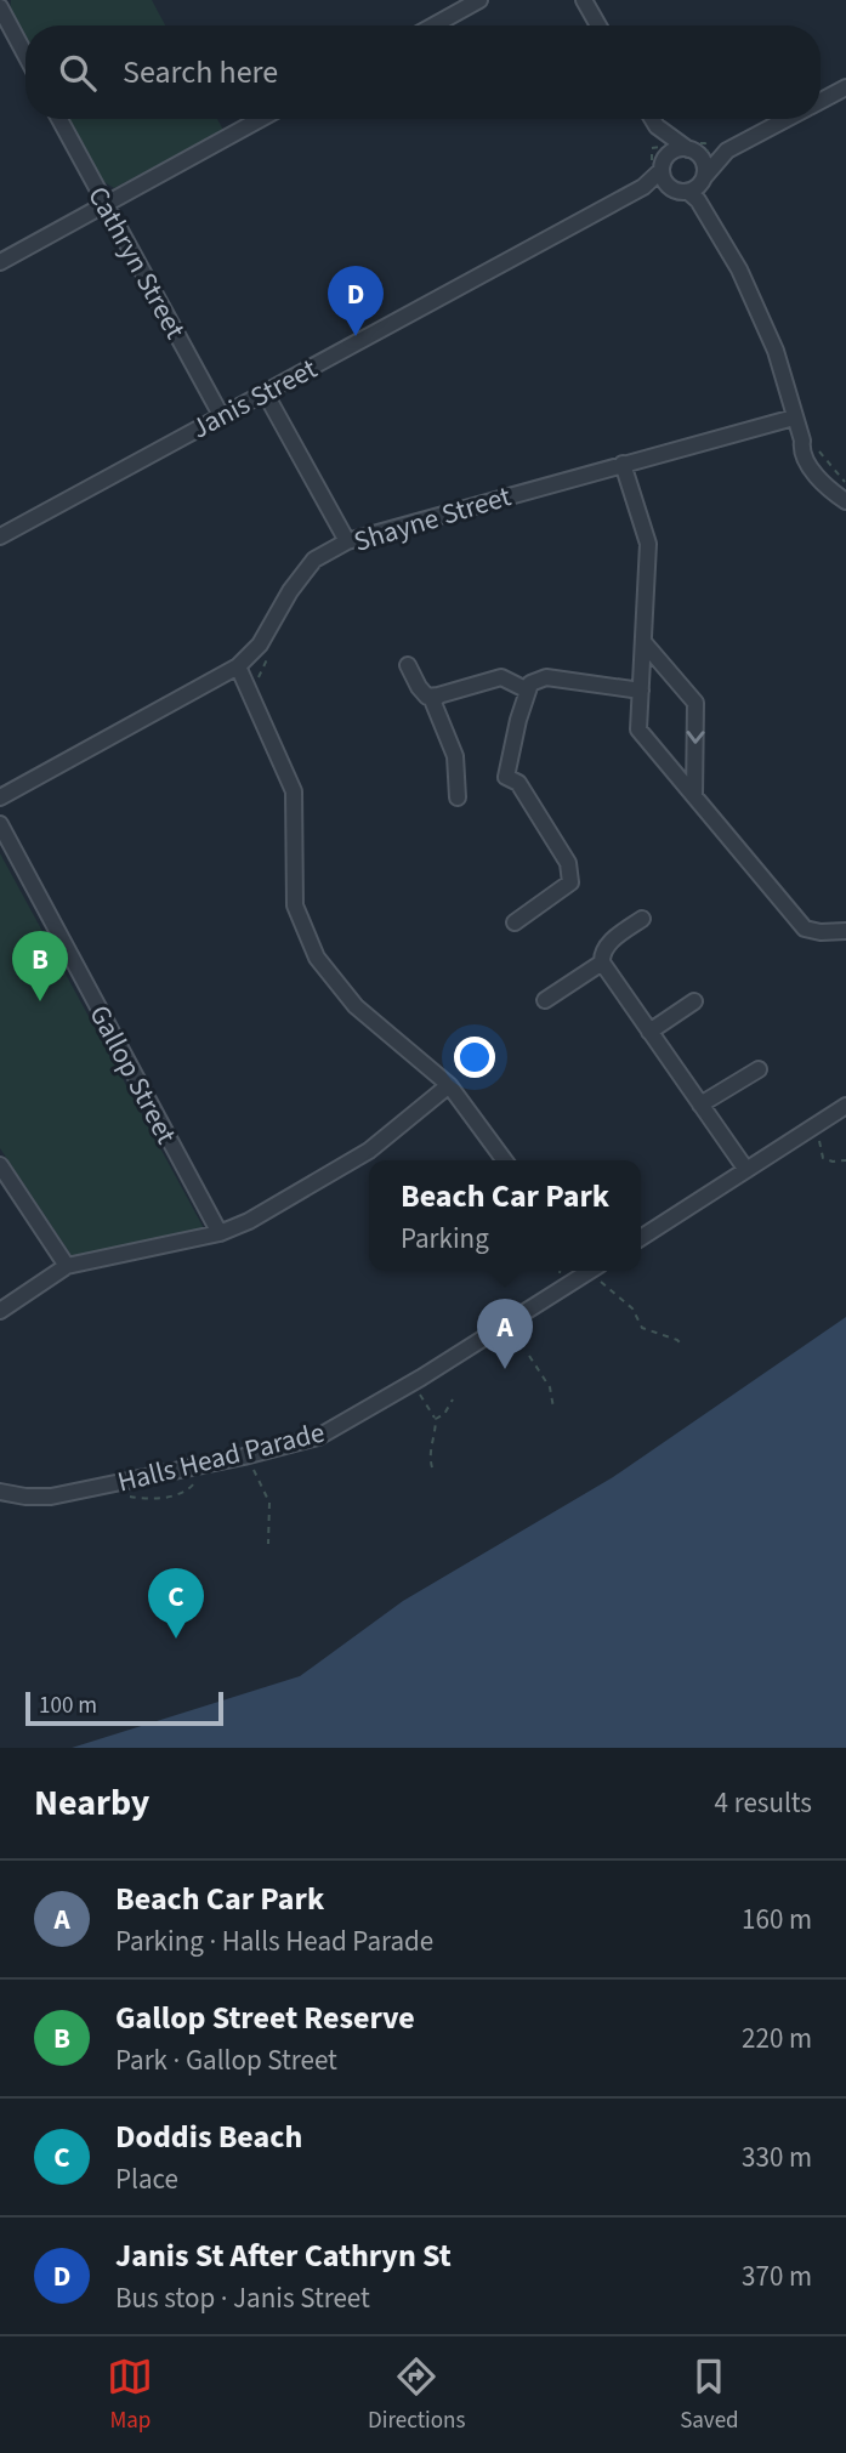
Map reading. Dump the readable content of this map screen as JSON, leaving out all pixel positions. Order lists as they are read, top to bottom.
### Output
{
  "streets": {
    "street": [
      "Cathryn Street",
      "Janis Street",
      "Shayne Street",
      "Gallop Street",
      "Halls Head Parade"
    ]
  },
  "crossings": [
    ["Cathryn Street", "Janis Street"]
  ],
  "scale_bar": "100 m",
  "page": {
    "search": "Search here",
    "pins": [
      "D",
      "B",
      "A",
      "C"
    ],
    "popup": ["Beach Car Park", "Parking"],
    "scale": "100 m",
    "heading": ["Nearby", "4 results"],
    "list": [
      {
        "mark": "A",
        "name": "Beach Car Park",
        "note": "Parking · Halls Head Parade",
        "value": "160 m"
      },
      {
        "mark": "B",
        "name": "Gallop Street Reserve",
        "note": "Park · Gallop Street",
        "value": "220 m"
      },
      {
        "mark": "C",
        "name": "Doddis Beach",
        "note": "Place",
        "value": "330 m"
      },
      {
        "mark": "D",
        "name": "Janis St After Cathryn St",
        "note": "Bus stop · Janis Street",
        "value": "370 m"
      }
    ],
    "nav": ["Map", "Directions", "Saved"]
  }
}
